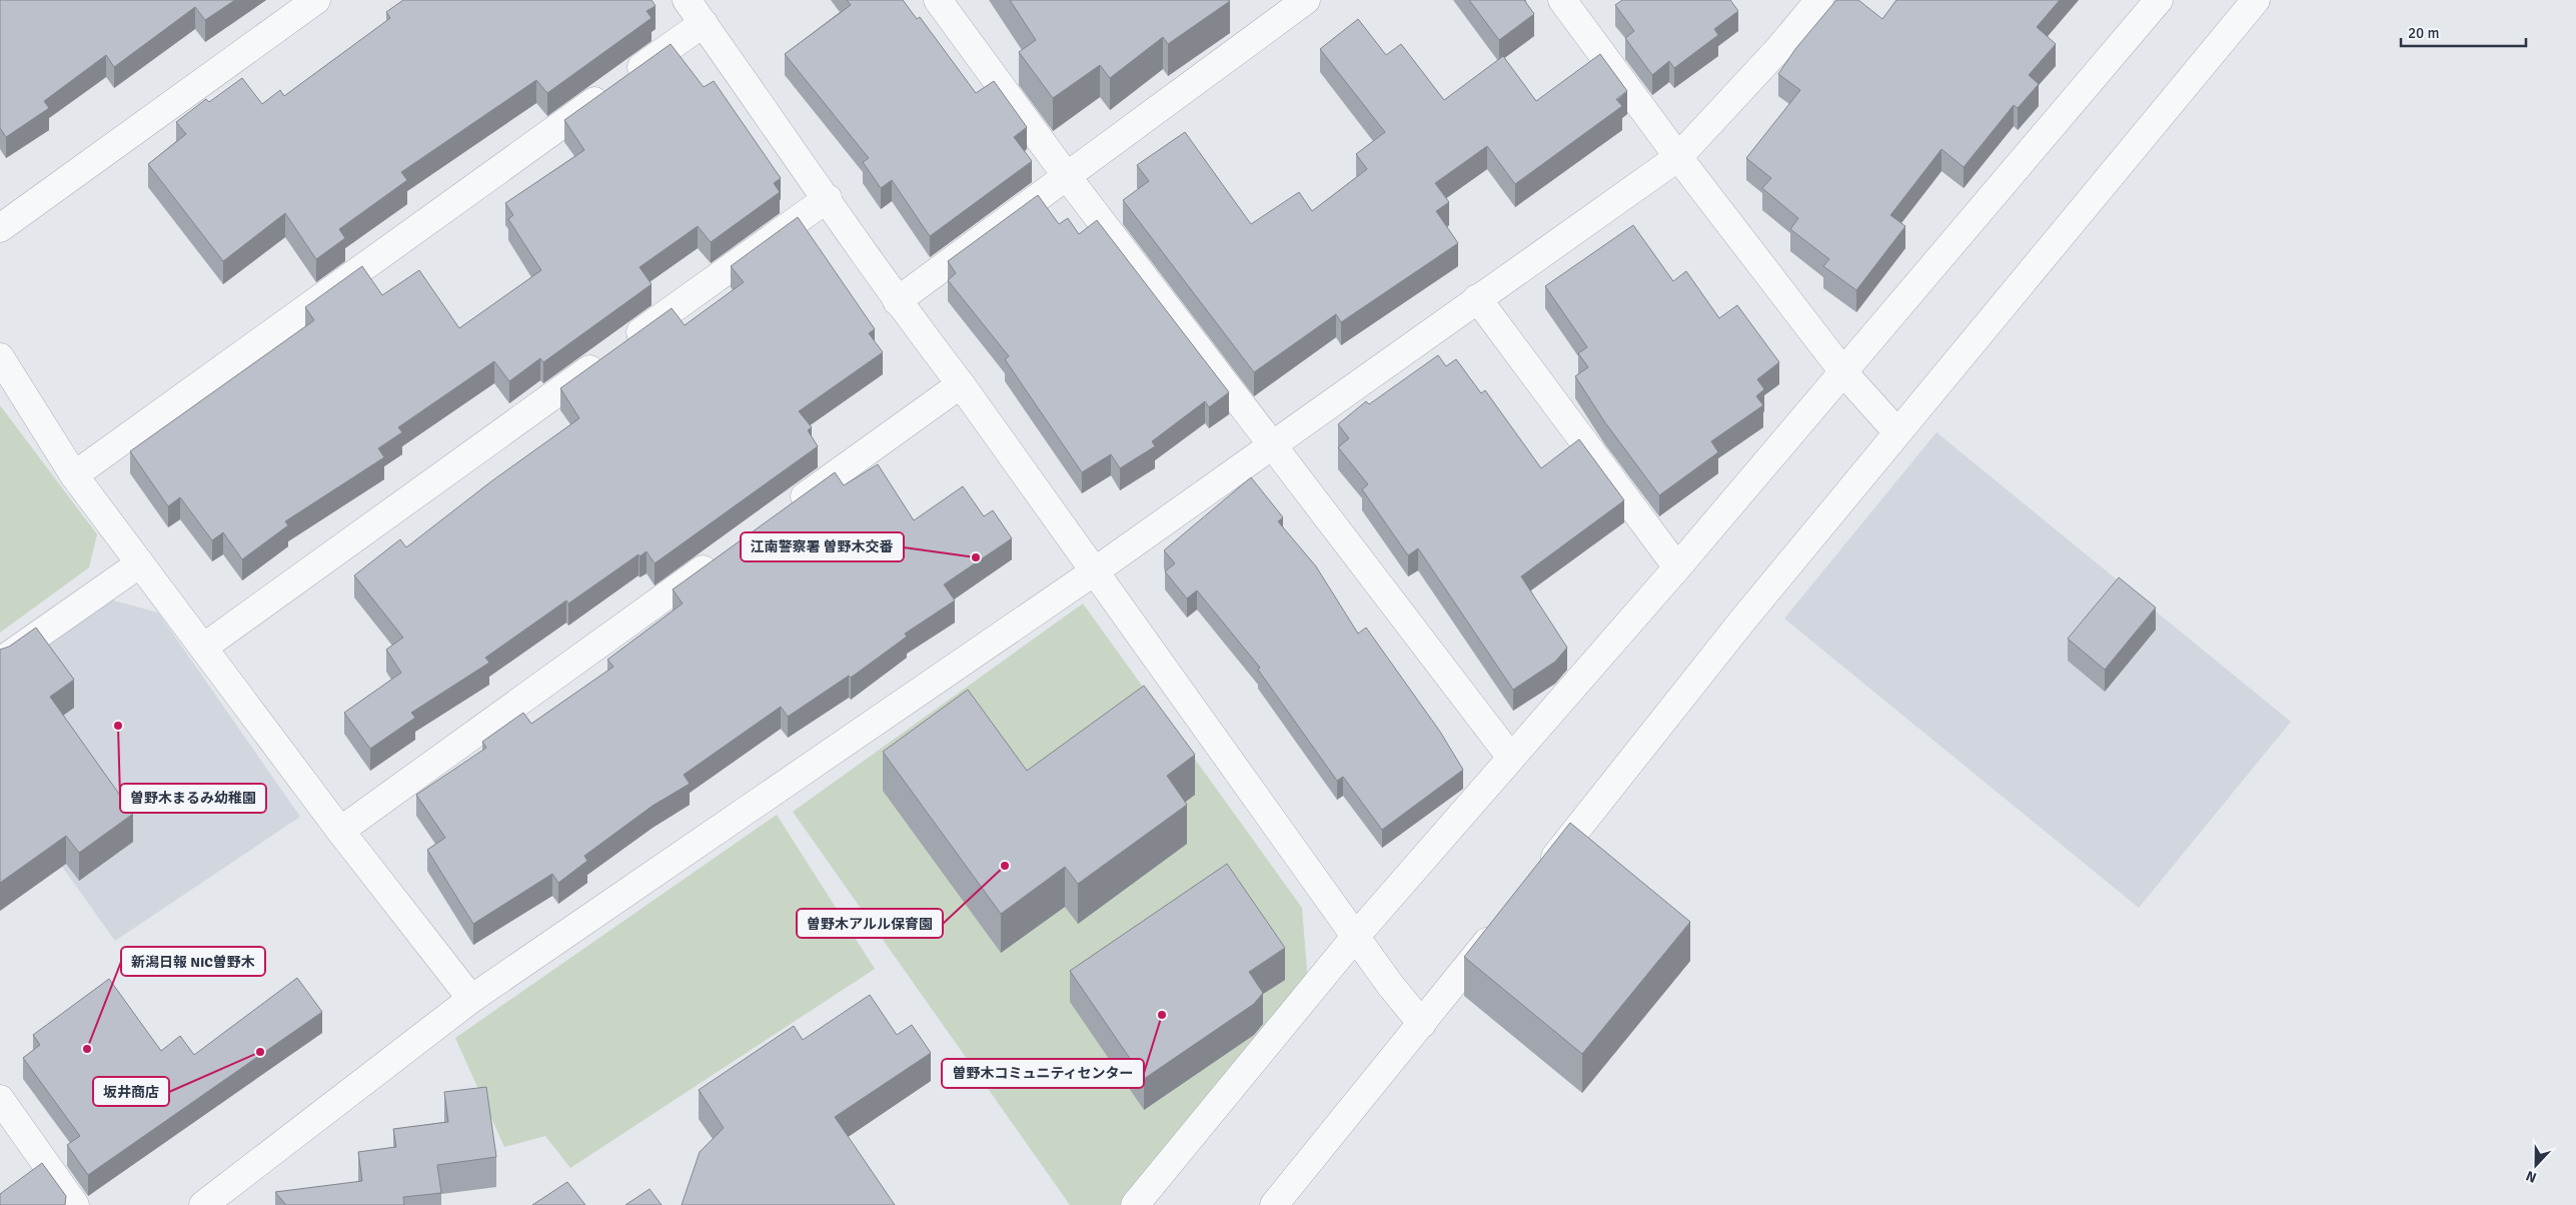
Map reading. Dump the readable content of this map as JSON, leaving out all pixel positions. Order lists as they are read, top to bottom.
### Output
{
  "places": [
    "江南警察署 曽野木交番",
    "曽野木まるみ幼稚園",
    "曽野木アルル保育園",
    "曽野木コミュニティセンター",
    "新潟日報 NIC曽野木",
    "坂井商店"
  ],
  "scale_bar": "20 m",
  "north": "bottom"
}
